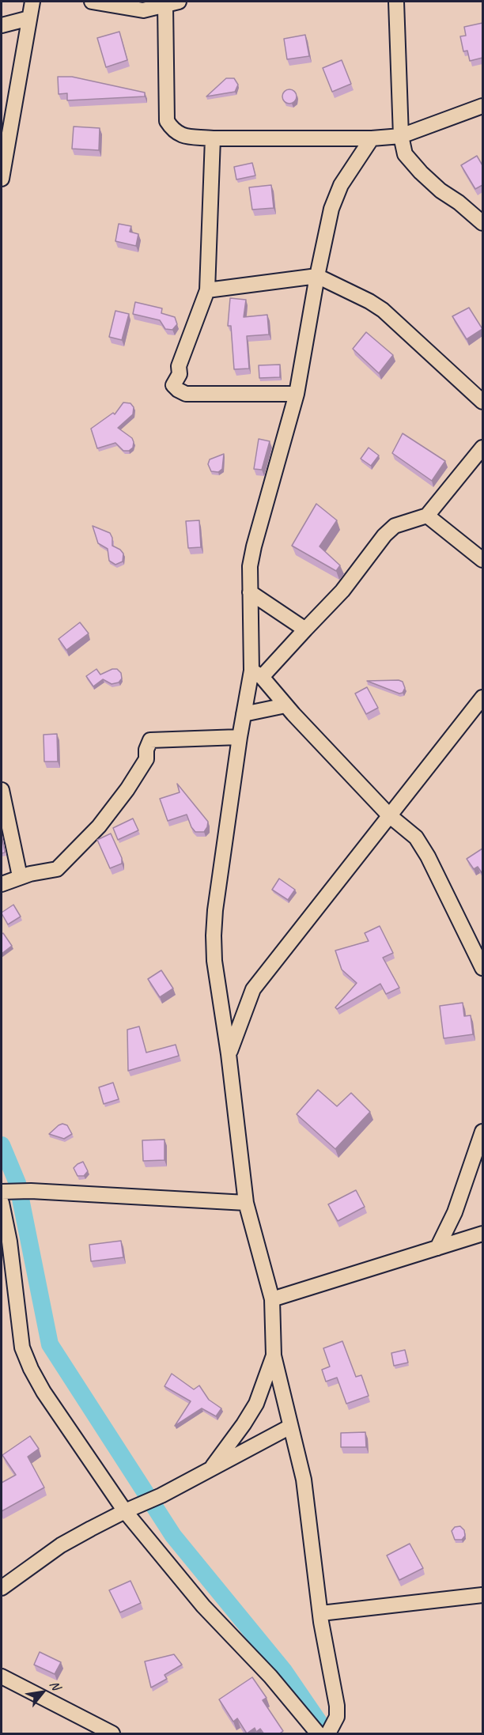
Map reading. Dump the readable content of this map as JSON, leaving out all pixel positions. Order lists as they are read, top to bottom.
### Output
{
  "north": "top right"
}
